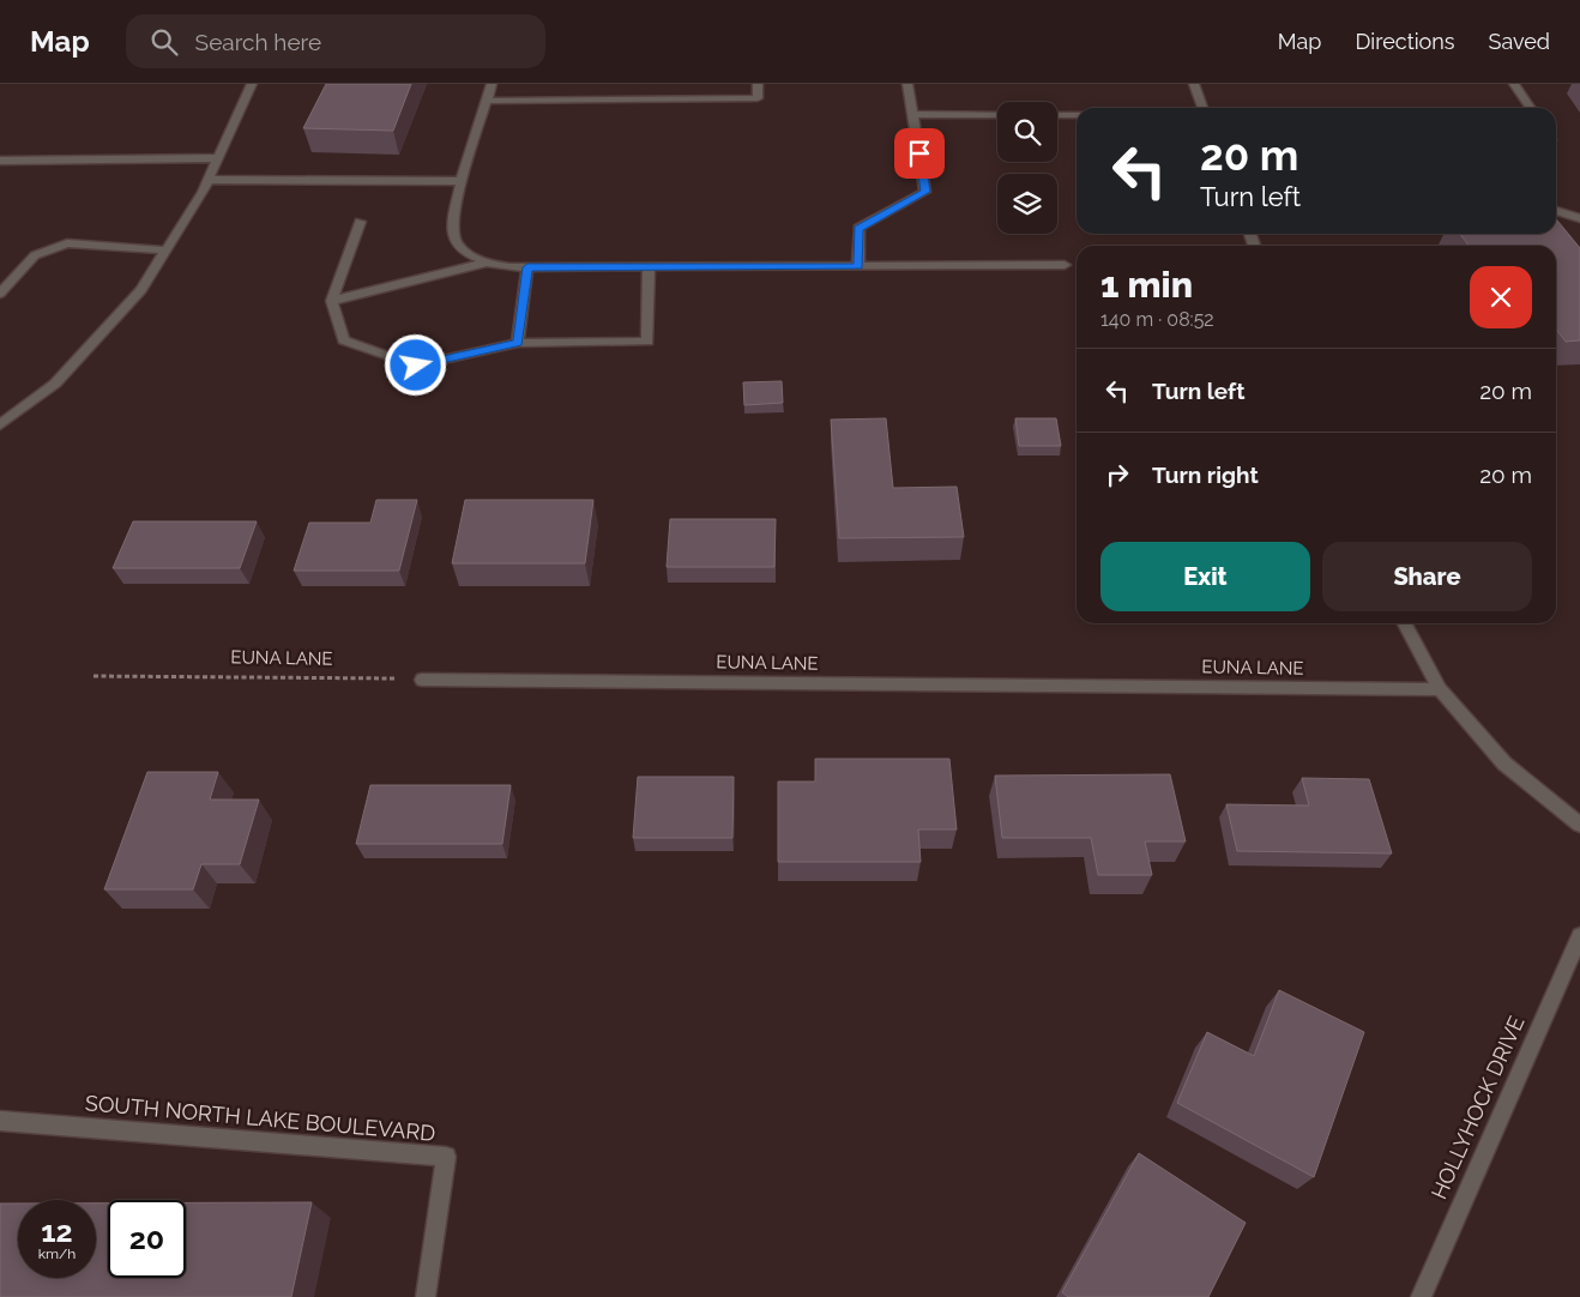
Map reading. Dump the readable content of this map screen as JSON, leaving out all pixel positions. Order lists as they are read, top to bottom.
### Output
{
  "streets": {
    "street": ["EUNA LANE", "HOLLYHOCK DRIVE", "SOUTH NORTH LAKE BOULEVARD"]
  },
  "page": {
    "header": "Map",
    "search": "Search here",
    "nav": ["Map", "Directions", "Saved"],
    "turn": ["20 m", "Turn left"],
    "heading": ["1 min", "140 m · 08:52"],
    "list": [
      {
        "name": "Turn left",
        "value": "20 m"
      },
      {
        "name": "Turn right",
        "value": "20 m"
      }
    ],
    "buttons": ["Exit", "Share"],
    "speed": "12 km/h",
    "limit": "20"
  }
}
